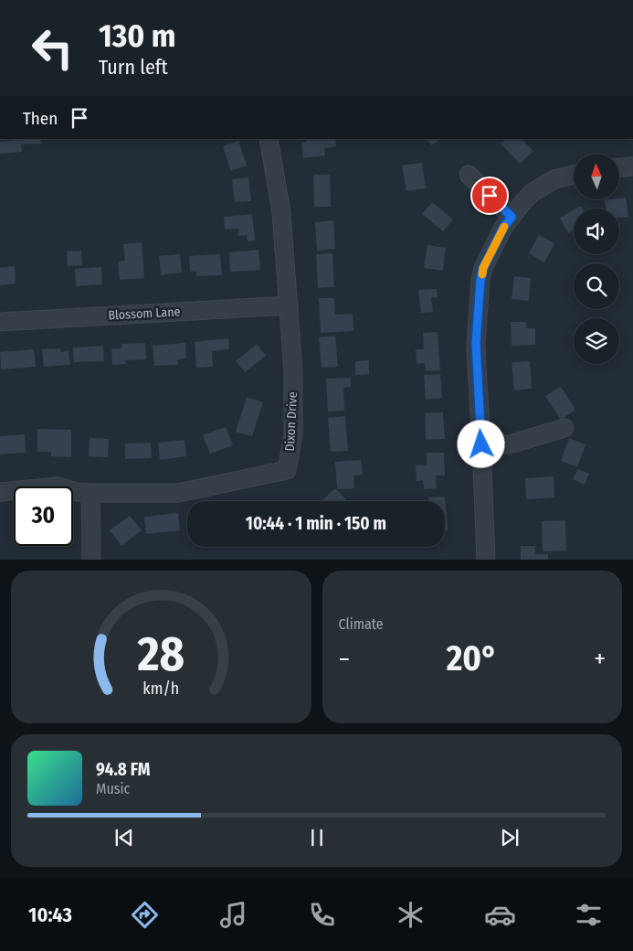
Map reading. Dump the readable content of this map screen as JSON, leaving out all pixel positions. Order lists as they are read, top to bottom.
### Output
{
  "streets": {
    "street": ["Blossom Lane", "Dixon Drive"]
  },
  "crossings": [
    ["Blossom Lane", "Dixon Drive"]
  ],
  "north": "top",
  "page": {
    "turn": ["130 m", "Turn left"],
    "then": "Then",
    "limit": "30",
    "trip": "10:44 · 1 min · 150 m",
    "tile": "Climate",
    "heat": ["−", "20°", "+"],
    "song": ["94.8 FM", "Music"],
    "tabs": "10:43",
    "gauge": ["28", "km/h"]
  }
}
